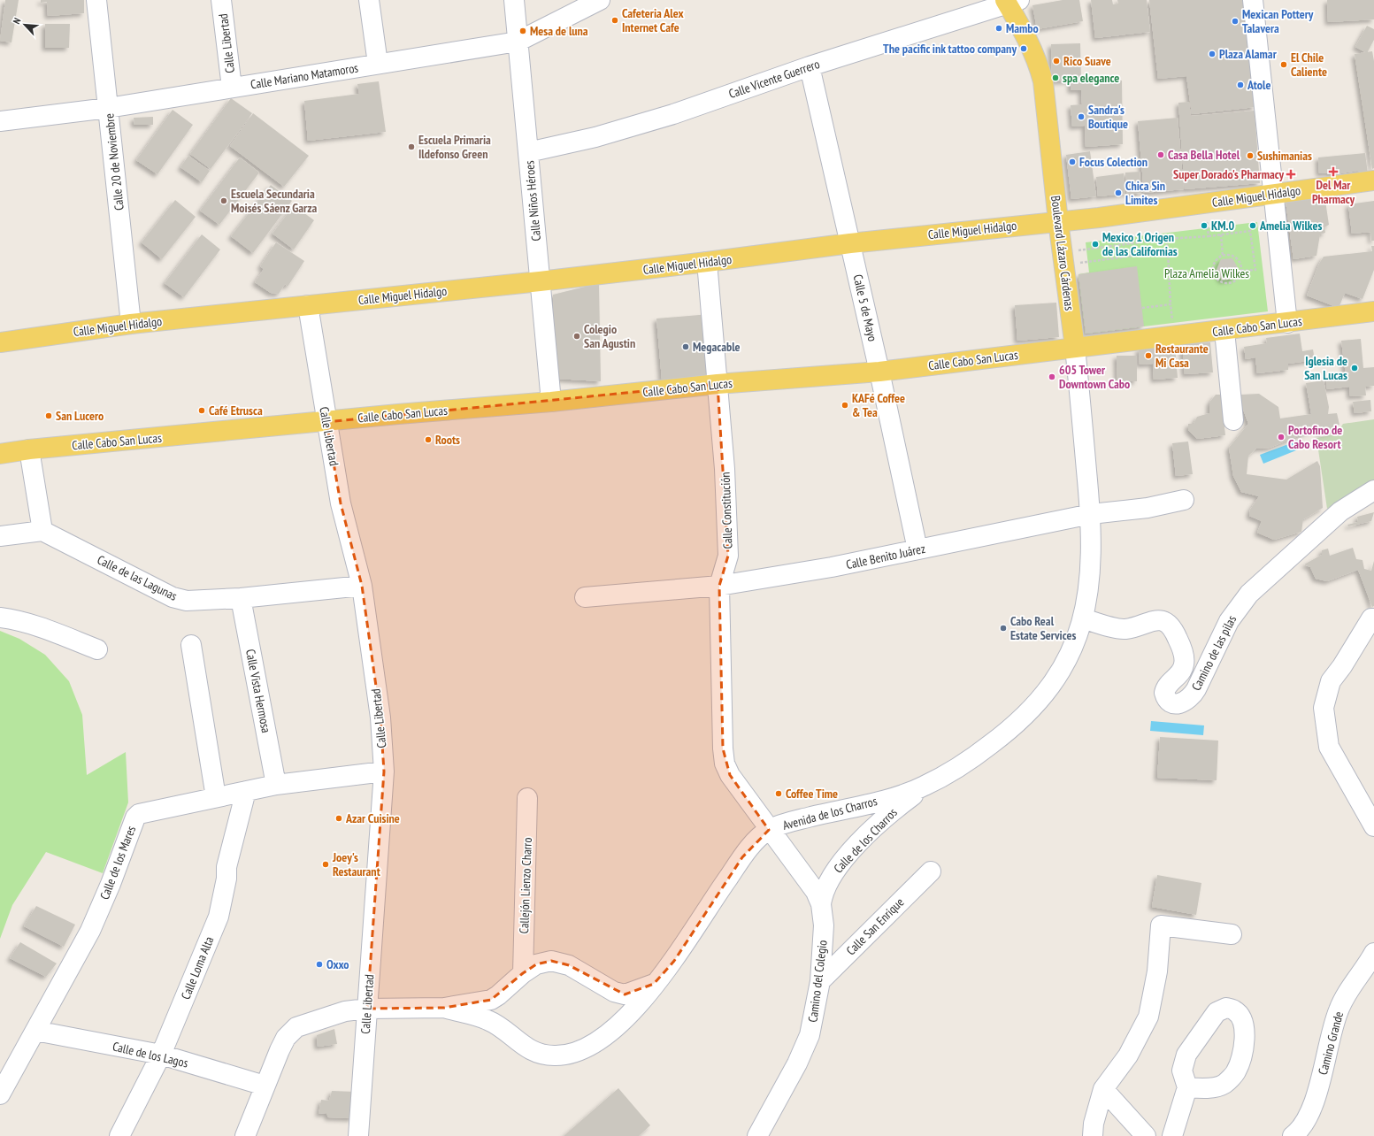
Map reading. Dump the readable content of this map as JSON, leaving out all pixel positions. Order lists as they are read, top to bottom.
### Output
{
  "streets": {
    "main road": ["Calle Miguel Hidalgo", "Boulevard Lázaro Cárdenas", "Calle Cabo San Lucas"],
    "street": [
      "Calle Libertad",
      "Calle Mariano Matamoros",
      "Calle Vicente Guerrero",
      "Calle 20 de Noviembre",
      "Calle Niños Héroes",
      "Calle 5 de Mayo",
      "Calle Constitución",
      "Calle Benito Juárez",
      "Calle de las Lagunas",
      "Camino de las pilas",
      "Calle Vista Hermosa",
      "Avenida de los Charros",
      "Calle de los Charros",
      "Calle de los Mares",
      "Callejón Lienzo Charro",
      "Calle San Enrique",
      "Calle Loma Alta",
      "Camino del Colegio",
      "Camino Grande",
      "Calle de los Lagos"
    ]
  },
  "crossings": [
    ["Calle Libertad", "Calle Mariano Matamoros"],
    ["Calle Libertad", "Calle Miguel Hidalgo"],
    ["Calle Libertad", "Calle Cabo San Lucas"],
    ["Calle Libertad", "Calle de las Lagunas"],
    ["Calle Libertad", "Avenida de los Charros"],
    ["Calle Libertad", "Calle de los Mares"],
    ["Calle Mariano Matamoros", "Calle 20 de Noviembre"],
    ["Calle Mariano Matamoros", "Calle Niños Héroes"],
    ["Calle Vicente Guerrero", "Calle Niños Héroes"],
    ["Calle Vicente Guerrero", "Boulevard Lázaro Cárdenas"],
    ["Calle Vicente Guerrero", "Calle 5 de Mayo"],
    ["Calle 20 de Noviembre", "Calle Miguel Hidalgo"],
    ["Calle Miguel Hidalgo", "Calle Niños Héroes"],
    ["Calle Miguel Hidalgo", "Boulevard Lázaro Cárdenas"],
    ["Calle Miguel Hidalgo", "Calle 5 de Mayo"],
    ["Calle Miguel Hidalgo", "Calle Constitución"],
    ["Calle Niños Héroes", "Calle Cabo San Lucas"],
    ["Boulevard Lázaro Cárdenas", "Calle Cabo San Lucas"],
    ["Boulevard Lázaro Cárdenas", "Calle Benito Juárez"],
    ["Boulevard Lázaro Cárdenas", "Avenida de los Charros"],
    ["Calle 5 de Mayo", "Calle Cabo San Lucas"],
    ["Calle 5 de Mayo", "Calle Benito Juárez"],
    ["Calle Cabo San Lucas", "Calle Constitución"],
    ["Calle Constitución", "Calle Benito Juárez"],
    ["Calle Constitución", "Avenida de los Charros"],
    ["Calle Constitución", "Camino del Colegio"],
    ["Calle Benito Juárez", "Avenida de los Charros"],
    ["Calle de las Lagunas", "Calle Vista Hermosa"],
    ["Camino de las pilas", "Avenida de los Charros"],
    ["Calle Vista Hermosa", "Calle de los Mares"],
    ["Avenida de los Charros", "Calle de los Charros"],
    ["Avenida de los Charros", "Callejón Lienzo Charro"],
    ["Avenida de los Charros", "Camino del Colegio"],
    ["Avenida de los Charros", "Calle de los Lagos"],
    ["Calle de los Charros", "Camino del Colegio"],
    ["Calle de los Mares", "Calle Loma Alta"],
    ["Calle de los Mares", "Calle de los Lagos"],
    ["Calle San Enrique", "Camino del Colegio"],
    ["Calle Loma Alta", "Calle de los Lagos"]
  ],
  "parks": ["Plaza Amelia Wilkes"],
  "places": {
    "other": [
      "Cafeteria Alex Internet Cafe",
      "Mexican Pottery Talavera",
      "Mambo",
      "Mesa de luna",
      "The pacific ink tattoo company",
      "Plaza Alamar",
      "Rico Suave",
      "El Chile Caliente",
      "spa elegance",
      "Atole",
      "Sandra's Boutique",
      "Escuela Primaria Ildefonso Green",
      "Casa Bella Hotel",
      "Sushimanias",
      "Focus Colection",
      "Chica Sin Limites",
      "Escuela Secundaria Moisés Sáenz Garza",
      "KM.0",
      "Amelia Wilkes",
      "Mexico 1 Origen de las Californias",
      "Colegio San Agustin",
      "Megacable",
      "Restaurante Mi Casa",
      "Iglesia de San Lucas",
      "605 Tower Downtown Cabo",
      "KAFé Coffee & Tea",
      "Café Etrusca",
      "San Lucero",
      "Portofino de Cabo Resort",
      "Roots",
      "Cabo Real Estate Services",
      "Coffee Time",
      "Azar Cuisine",
      "Joey's Restaurant",
      "Oxxo"
    ],
    "health": ["Del Mar Pharmacy", "Super Dorado's Pharmacy"]
  },
  "north": "top left"
}
